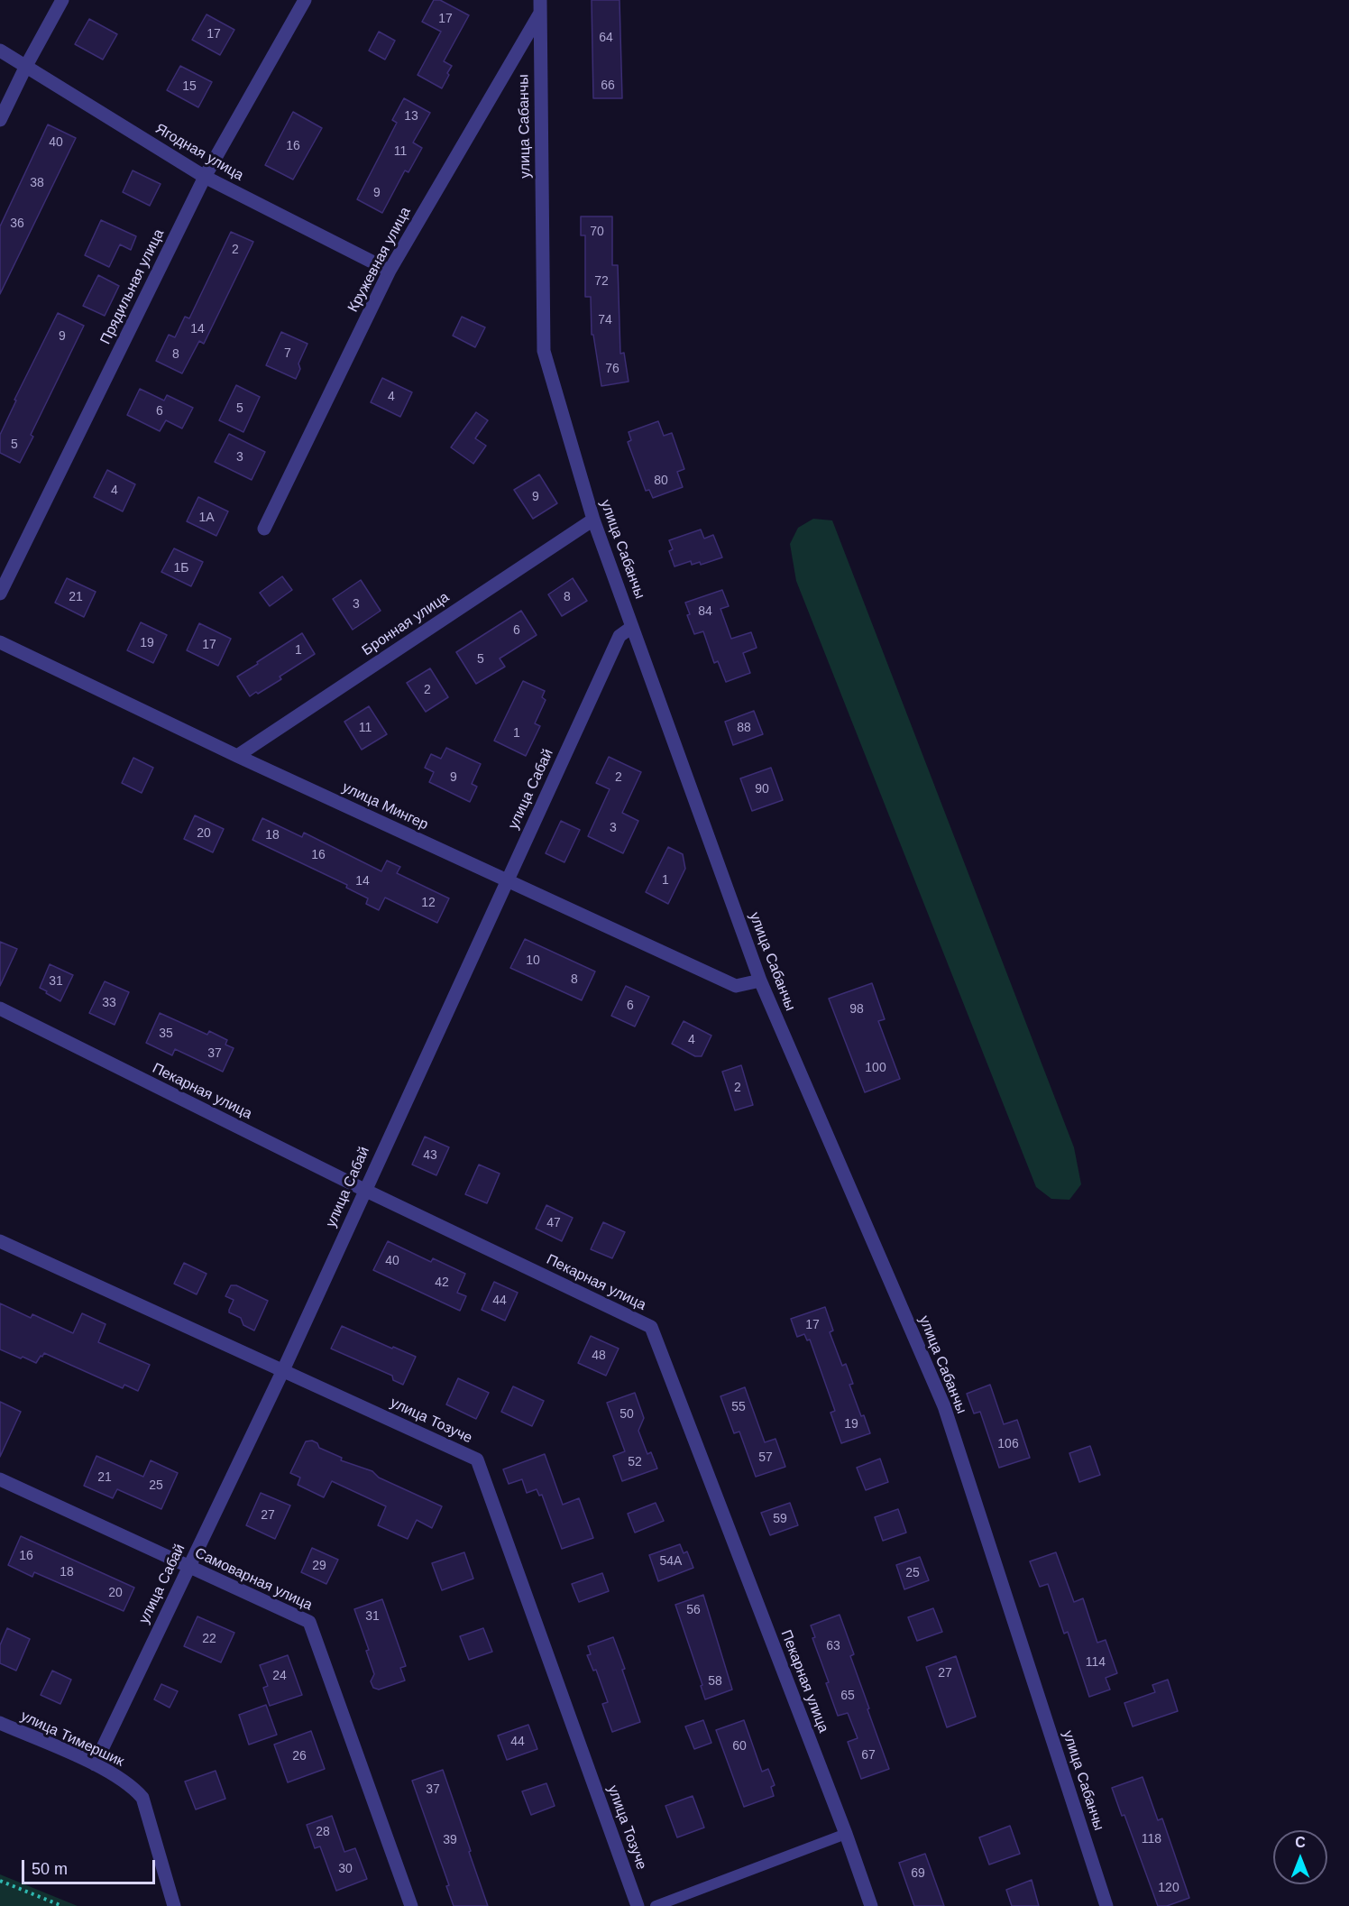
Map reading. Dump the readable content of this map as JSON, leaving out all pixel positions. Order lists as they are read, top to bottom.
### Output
{
  "streets": {
    "street": [
      "улица Сабанчы",
      "Ягодная улица",
      "Кружевная улица",
      "Прядильная улица",
      "Бронная улица",
      "улица Сабай",
      "улица Мингер",
      "Пекарная улица",
      "улица Тозуче",
      "Самоварная улица",
      "улица Тимершик"
    ]
  },
  "crossings": [
    ["улица Сабанчы", "Кружевная улица"],
    ["улица Сабанчы", "Бронная улица"],
    ["улица Сабанчы", "улица Сабай"],
    ["улица Сабанчы", "улица Мингер"],
    ["Ягодная улица", "Кружевная улица"],
    ["Ягодная улица", "Прядильная улица"],
    ["Бронная улица", "улица Мингер"],
    ["улица Сабай", "улица Мингер"],
    ["улица Сабай", "Пекарная улица"],
    ["улица Сабай", "улица Тозуче"],
    ["улица Сабай", "Самоварная улица"],
    ["улица Сабай", "улица Тимершик"]
  ],
  "house_numbers": [
    "17",
    "17",
    "64",
    "66",
    "15",
    "13",
    "40",
    "16",
    "11",
    "38",
    "9",
    "36",
    "70",
    "2",
    "72",
    "74",
    "14",
    "9",
    "7",
    "8",
    "76",
    "4",
    "5",
    "6",
    "5",
    "3",
    "80",
    "4",
    "9",
    "1А",
    "1Б",
    "21",
    "8",
    "3",
    "84",
    "6",
    "19",
    "17",
    "1",
    "5",
    "2",
    "11",
    "88",
    "1",
    "9",
    "2",
    "90",
    "3",
    "20",
    "18",
    "16",
    "1",
    "14",
    "12",
    "10",
    "8",
    "31",
    "33",
    "6",
    "98",
    "35",
    "4",
    "37",
    "100",
    "2",
    "43",
    "47",
    "40",
    "42",
    "44",
    "17",
    "48",
    "55",
    "50",
    "19",
    "106",
    "57",
    "52",
    "21",
    "25",
    "27",
    "59",
    "16",
    "54А",
    "29",
    "18",
    "25",
    "20",
    "56",
    "31",
    "22",
    "63",
    "114",
    "27",
    "24",
    "58",
    "65",
    "44",
    "60",
    "67",
    "26",
    "37",
    "28",
    "118",
    "39",
    "30",
    "69",
    "120"
  ],
  "scale_bar": "50 m",
  "north": "top"
}
